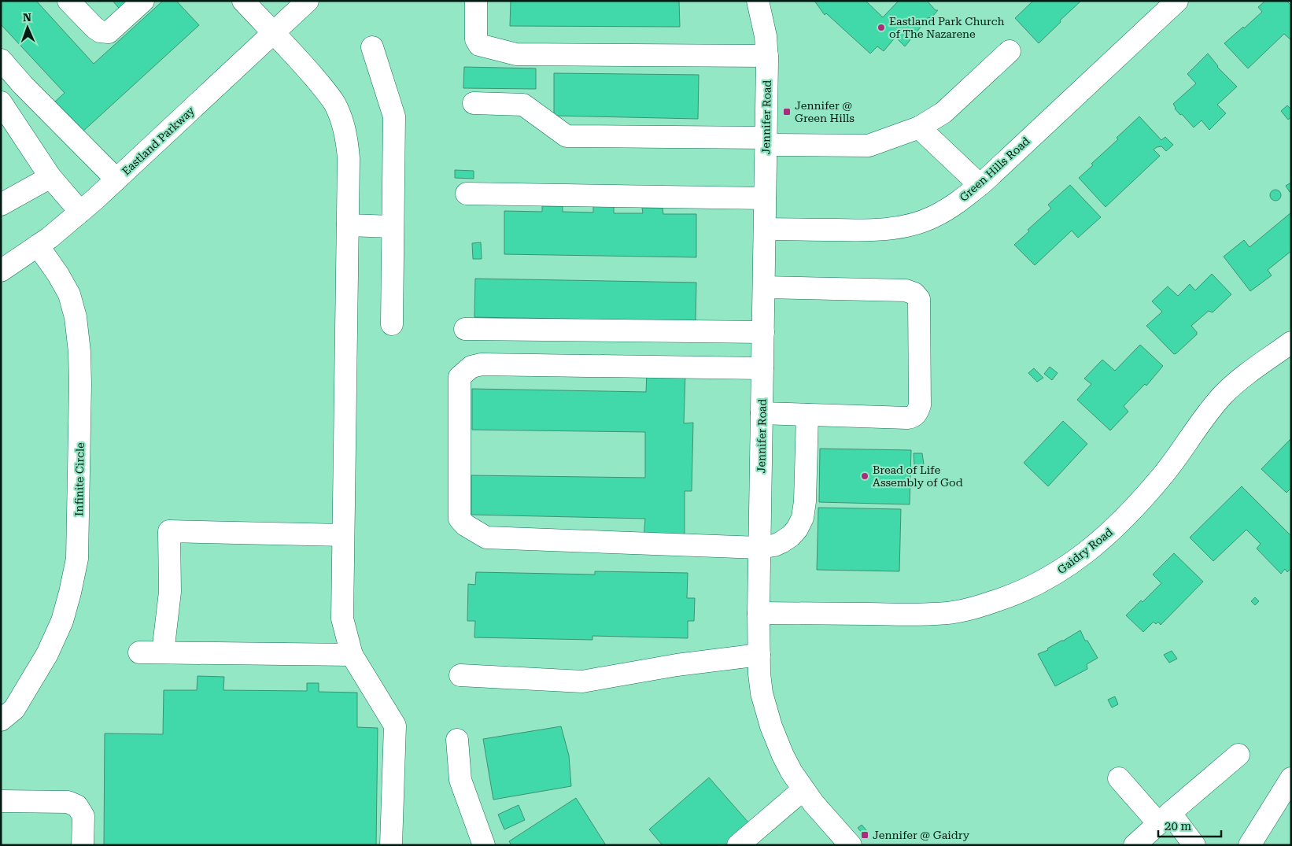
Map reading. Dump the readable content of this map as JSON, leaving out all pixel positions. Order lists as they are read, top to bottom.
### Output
{
  "streets": {
    "street": [
      "Jennifer Road",
      "Eastland Parkway",
      "Green Hills Road",
      "Infinite Circle",
      "Gaidry Road"
    ]
  },
  "crossings": [
    ["Jennifer Road", "Green Hills Road"],
    ["Jennifer Road", "Gaidry Road"],
    ["Eastland Parkway", "Infinite Circle"]
  ],
  "places": {
    "other": ["Eastland Park Church of The Nazarene", "Bread of Life Assembly of God"],
    "transit": ["Jennifer @ Green Hills", "Jennifer @ Gaidry"]
  },
  "scale_bar": "20 m",
  "north": "top"
}
